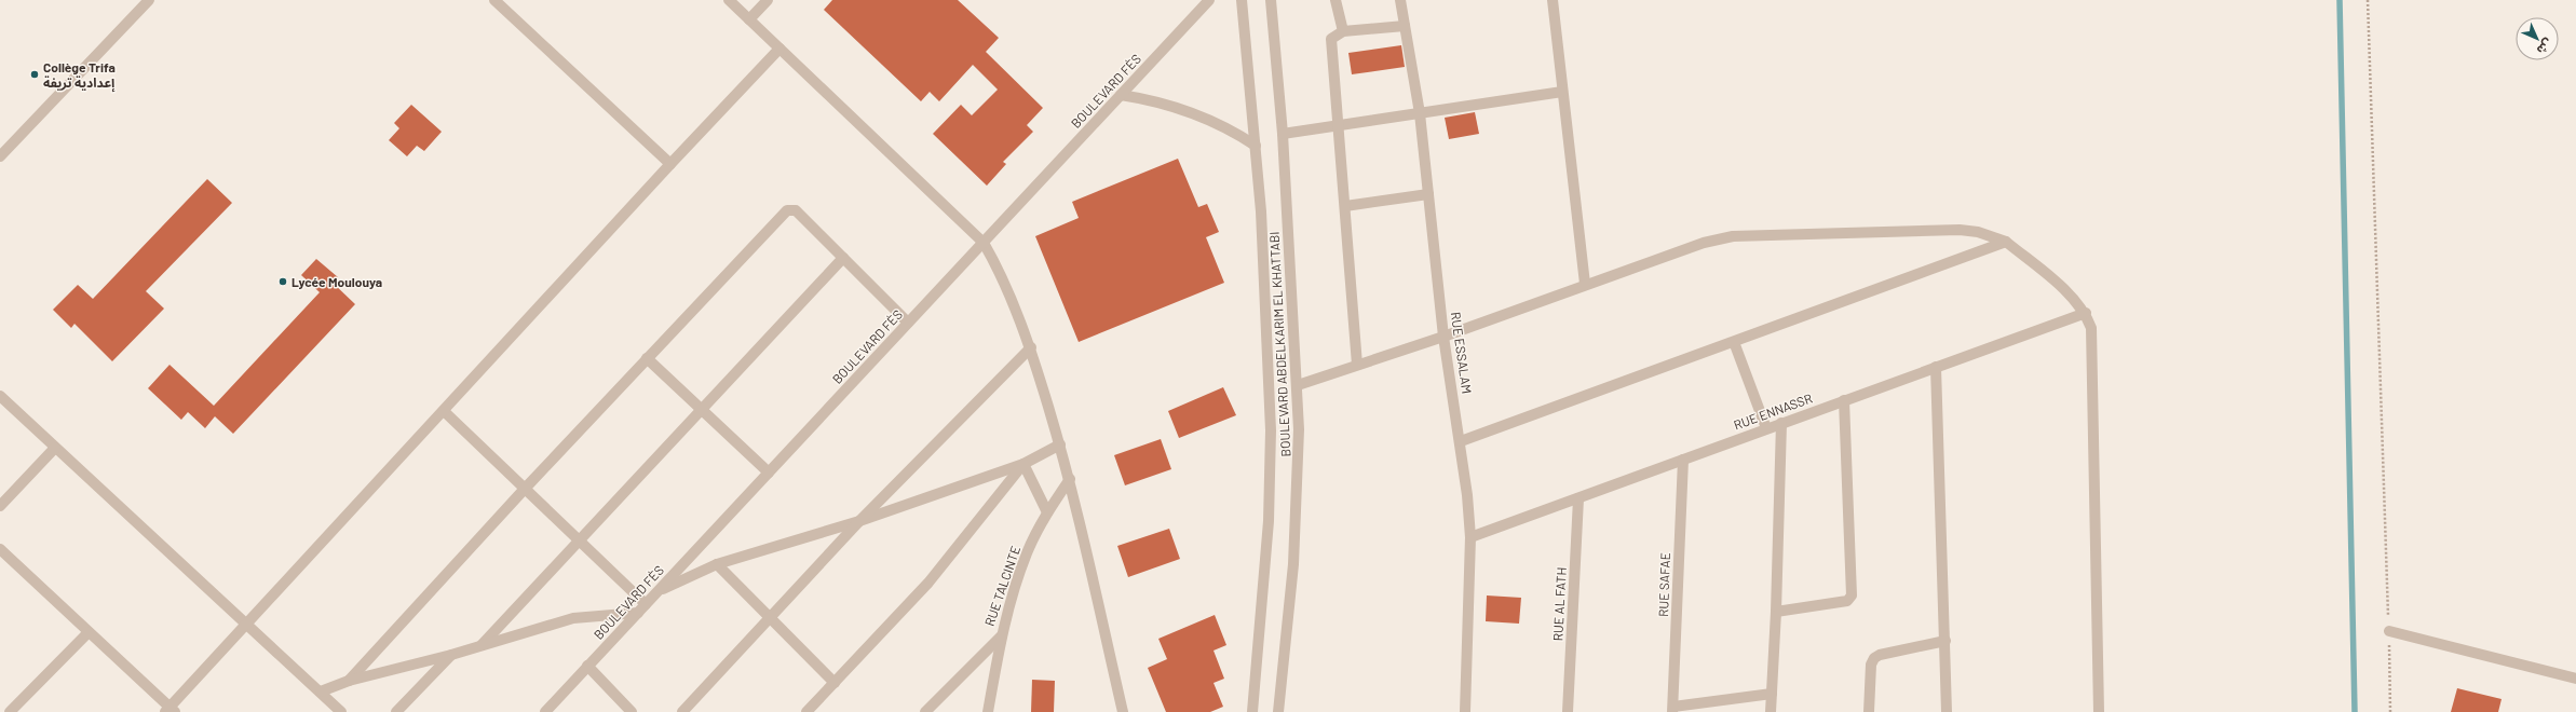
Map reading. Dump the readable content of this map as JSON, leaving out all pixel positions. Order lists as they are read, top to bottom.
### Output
{
  "streets": {
    "street": [
      "BOULEVARD FÈS",
      "BOULEVARD ABDELKARIM EL KHATTABI",
      "RUE ESSALAM",
      "RUE ENNASSR",
      "RUE SAFAE",
      "RUE TALCINTE",
      "RUE AL FATH"
    ]
  },
  "crossings": [
    ["RUE ESSALAM", "RUE ENNASSR"],
    ["RUE ENNASSR", "RUE SAFAE"],
    ["RUE ENNASSR", "RUE AL FATH"]
  ],
  "places": ["Collège Trifa إعدادية تريفة", "Lycée Moulouya"],
  "north": "bottom right"
}
